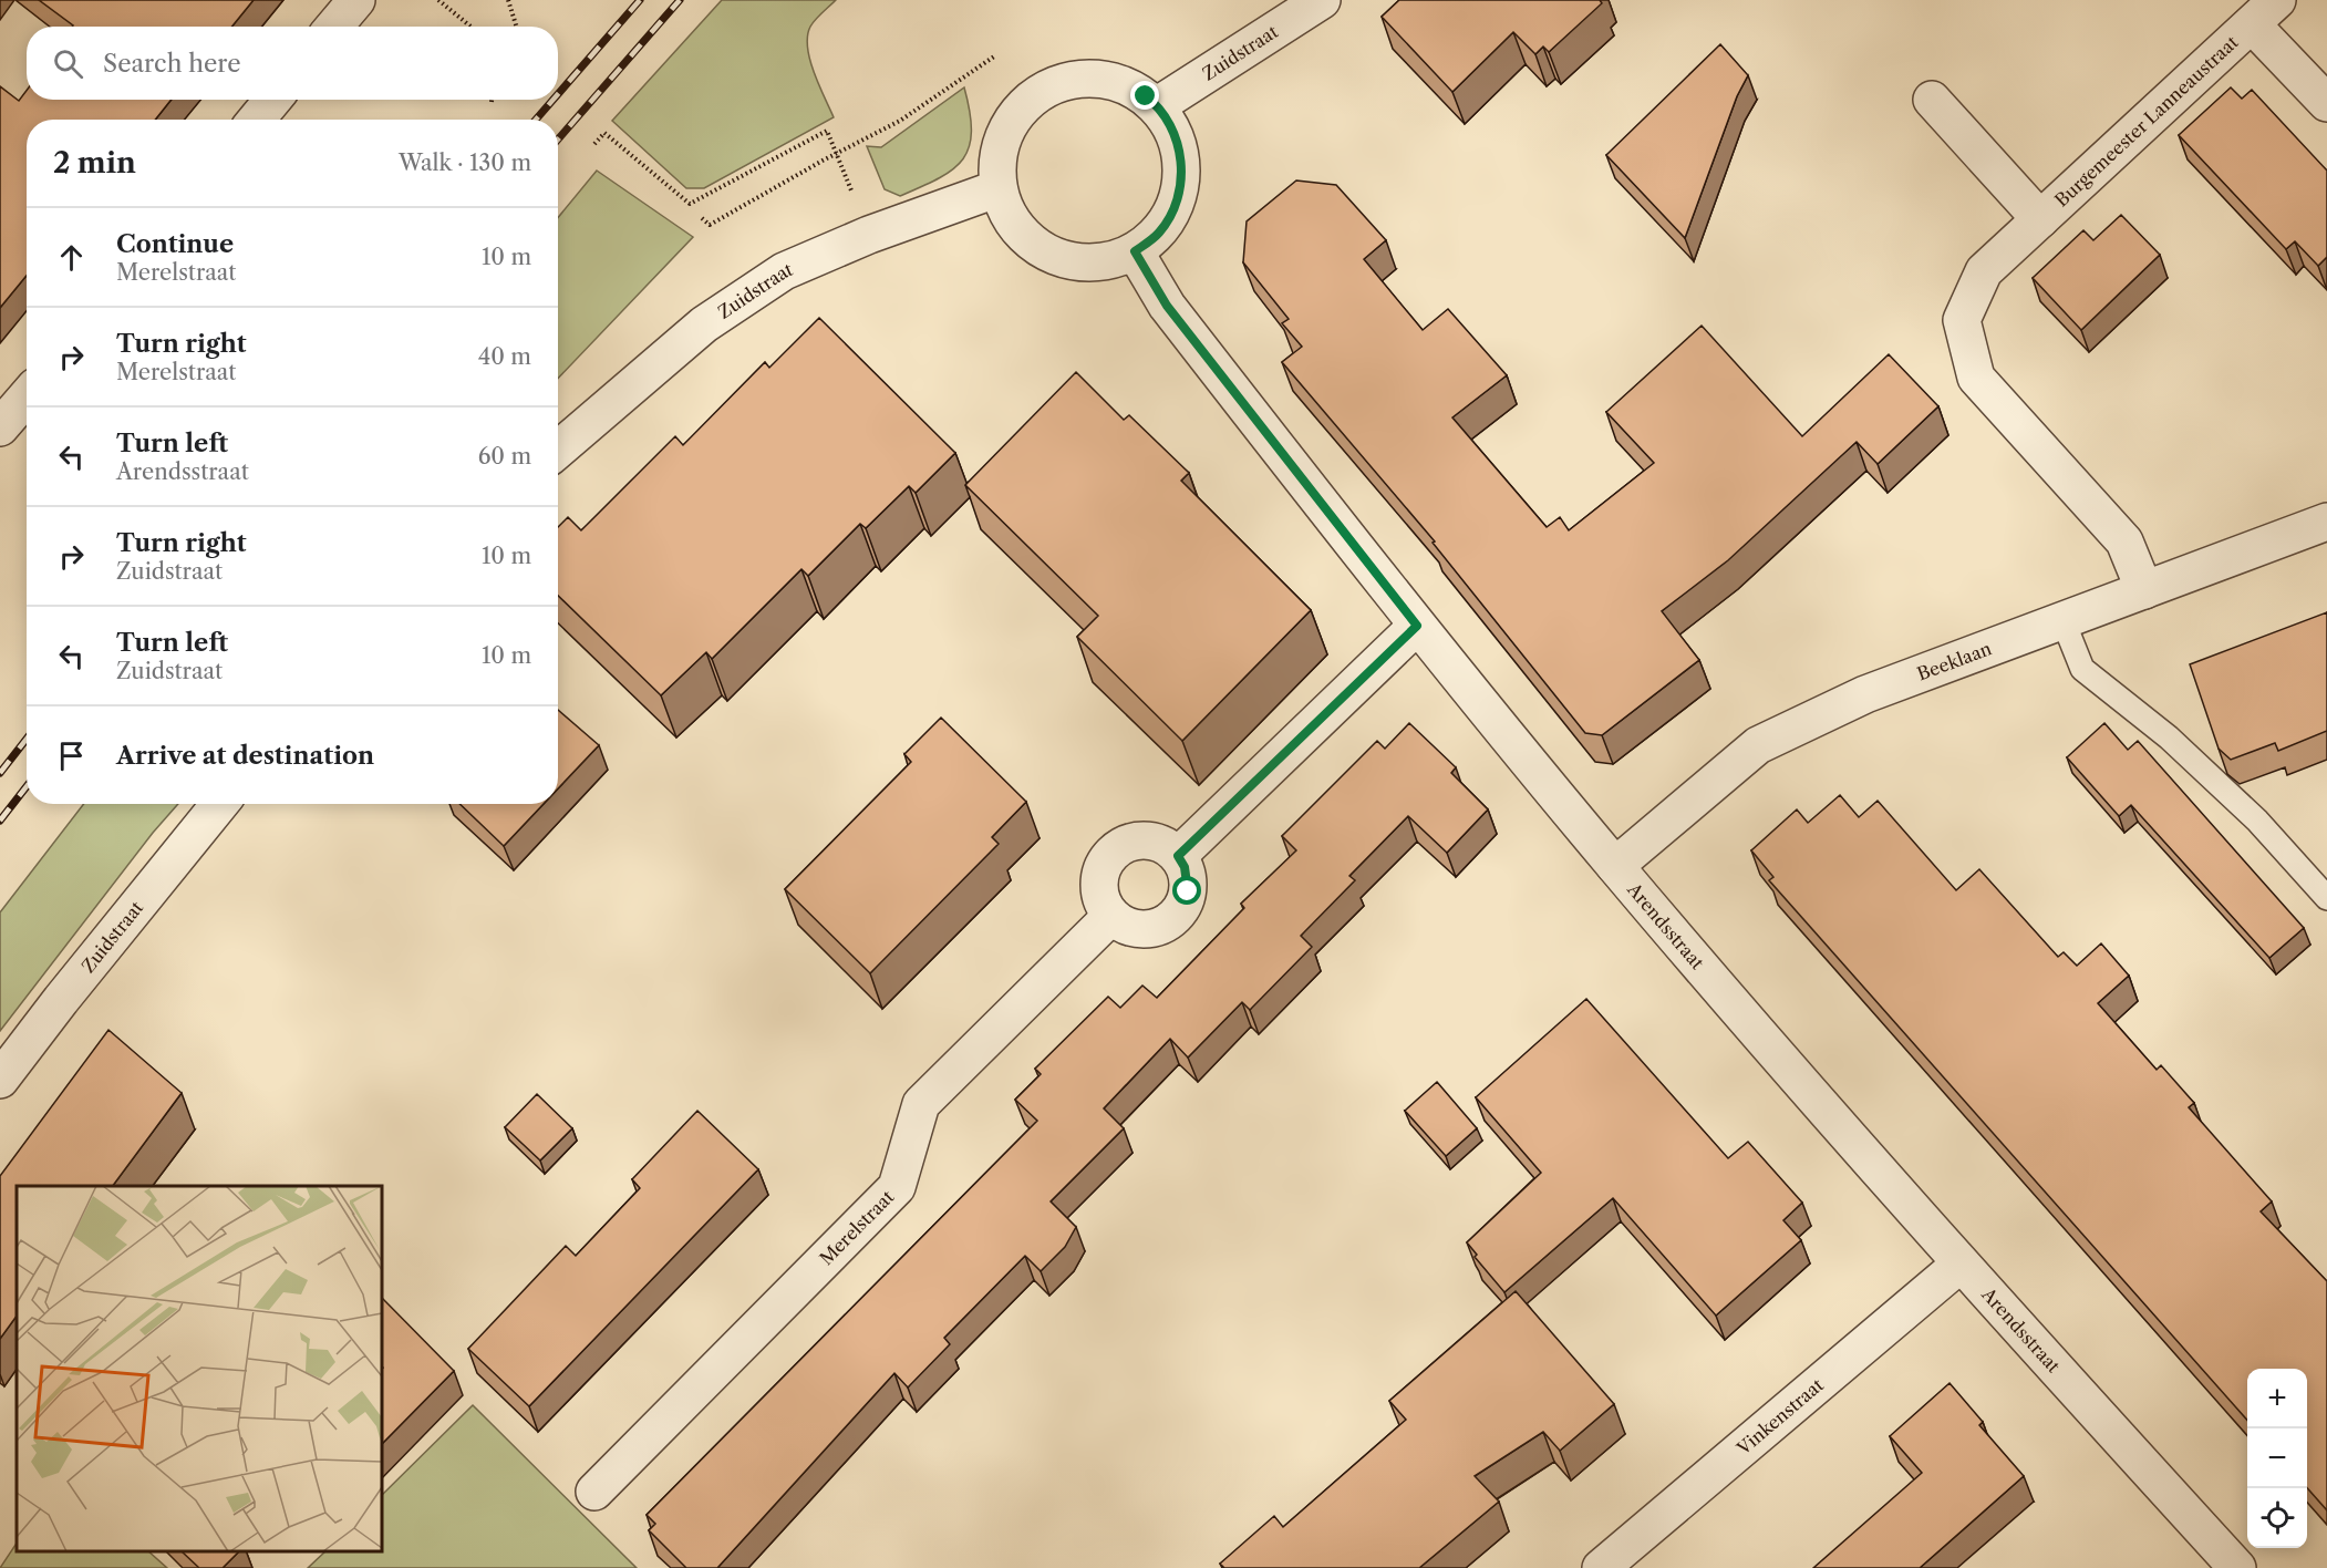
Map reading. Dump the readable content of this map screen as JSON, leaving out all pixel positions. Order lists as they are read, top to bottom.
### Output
{
  "streets": {
    "street": [
      "Zuidstraat",
      "Burgemeester Lanneaustraat",
      "Beeklaan",
      "Arendsstraat",
      "Merelstraat",
      "Vinkenstraat"
    ]
  },
  "crossings": [
    ["Zuidstraat", "Arendsstraat"],
    ["Burgemeester Lanneaustraat", "Beeklaan"],
    ["Beeklaan", "Arendsstraat"],
    ["Arendsstraat", "Vinkenstraat"]
  ],
  "page": {
    "search": "Search here",
    "heading": ["2 min", "Walk · 130 m"],
    "list": [
      ["Continue", "Merelstraat", "10 m"],
      ["Turn right", "Merelstraat", "40 m"],
      ["Turn left", "Arendsstraat", "60 m"],
      ["Turn right", "Zuidstraat", "10 m"],
      ["Turn left", "Zuidstraat", "10 m"],
      "Arrive at destination"
    ],
    "map_buttons": ["+", "−"]
  }
}
